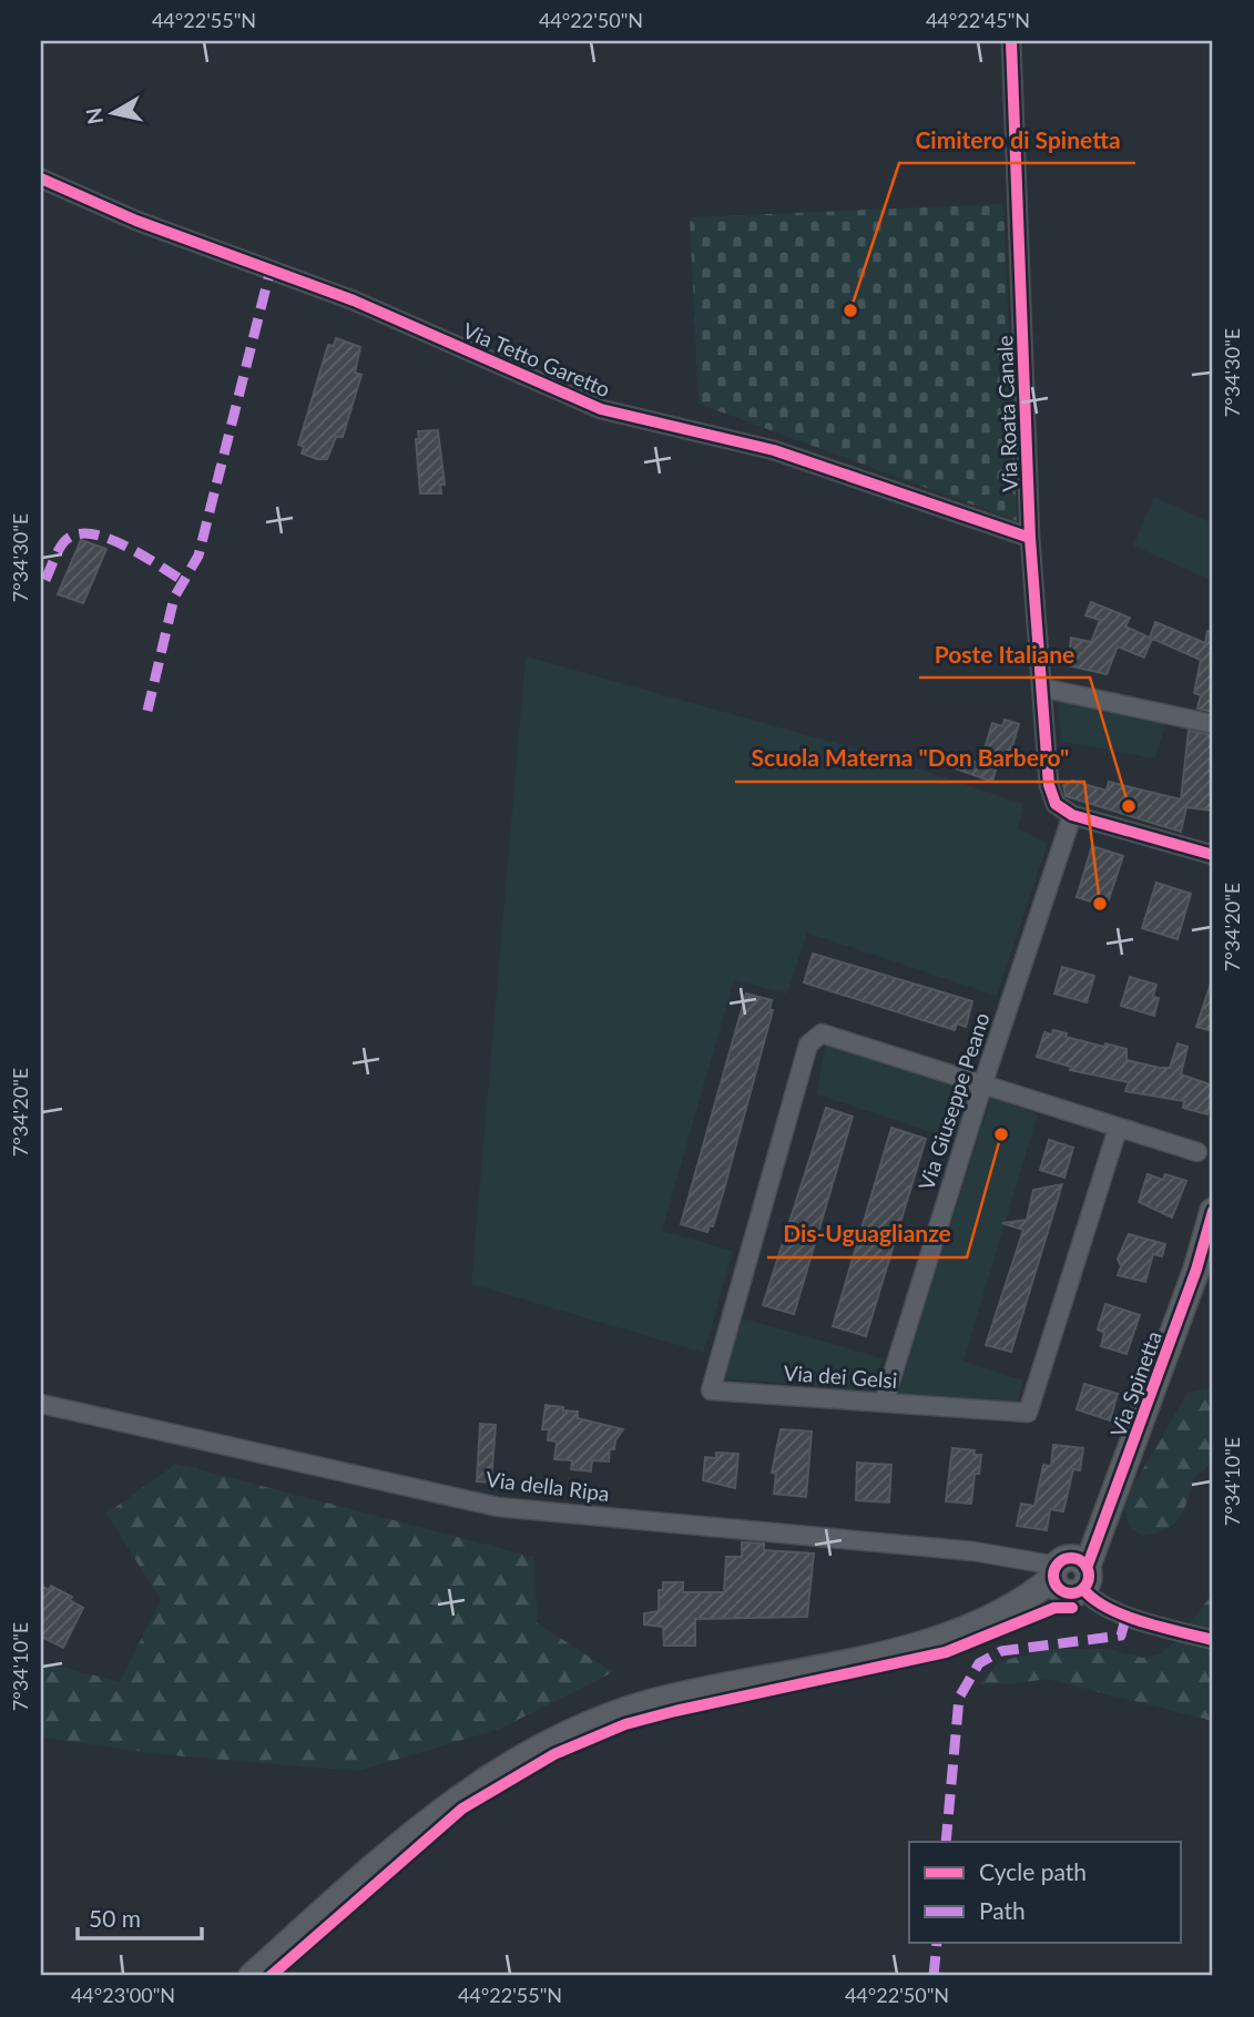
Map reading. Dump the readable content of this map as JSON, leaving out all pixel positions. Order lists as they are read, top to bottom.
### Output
{
  "streets": {
    "main road": ["Via Spinetta"],
    "street": [
      "Via Tetto Garetto",
      "Via Roata Canale",
      "Via Giuseppe Peano",
      "Via dei Gelsi",
      "Via della Ripa"
    ]
  },
  "crossings": [
    ["Via Tetto Garetto", "Via Roata Canale"],
    ["Via Roata Canale", "Via Giuseppe Peano"],
    ["Via Giuseppe Peano", "Via dei Gelsi"],
    ["Via Spinetta", "Via della Ripa"]
  ],
  "places": [
    "Cimitero di Spinetta",
    "Poste Italiane",
    "Scuola Materna \"Don Barbero\"",
    "Dis-Uguaglianze"
  ],
  "legend": ["Cycle path", "Path"],
  "scale_bar": "50 m",
  "north": "left",
  "coordinates": [
    "44°22'55\"N",
    "44°22'50\"N",
    "44°22'45\"N",
    "7°34'30\"E",
    "7°34'20\"E",
    "7°34'10\"E",
    "44°23'00\"N"
  ]
}
